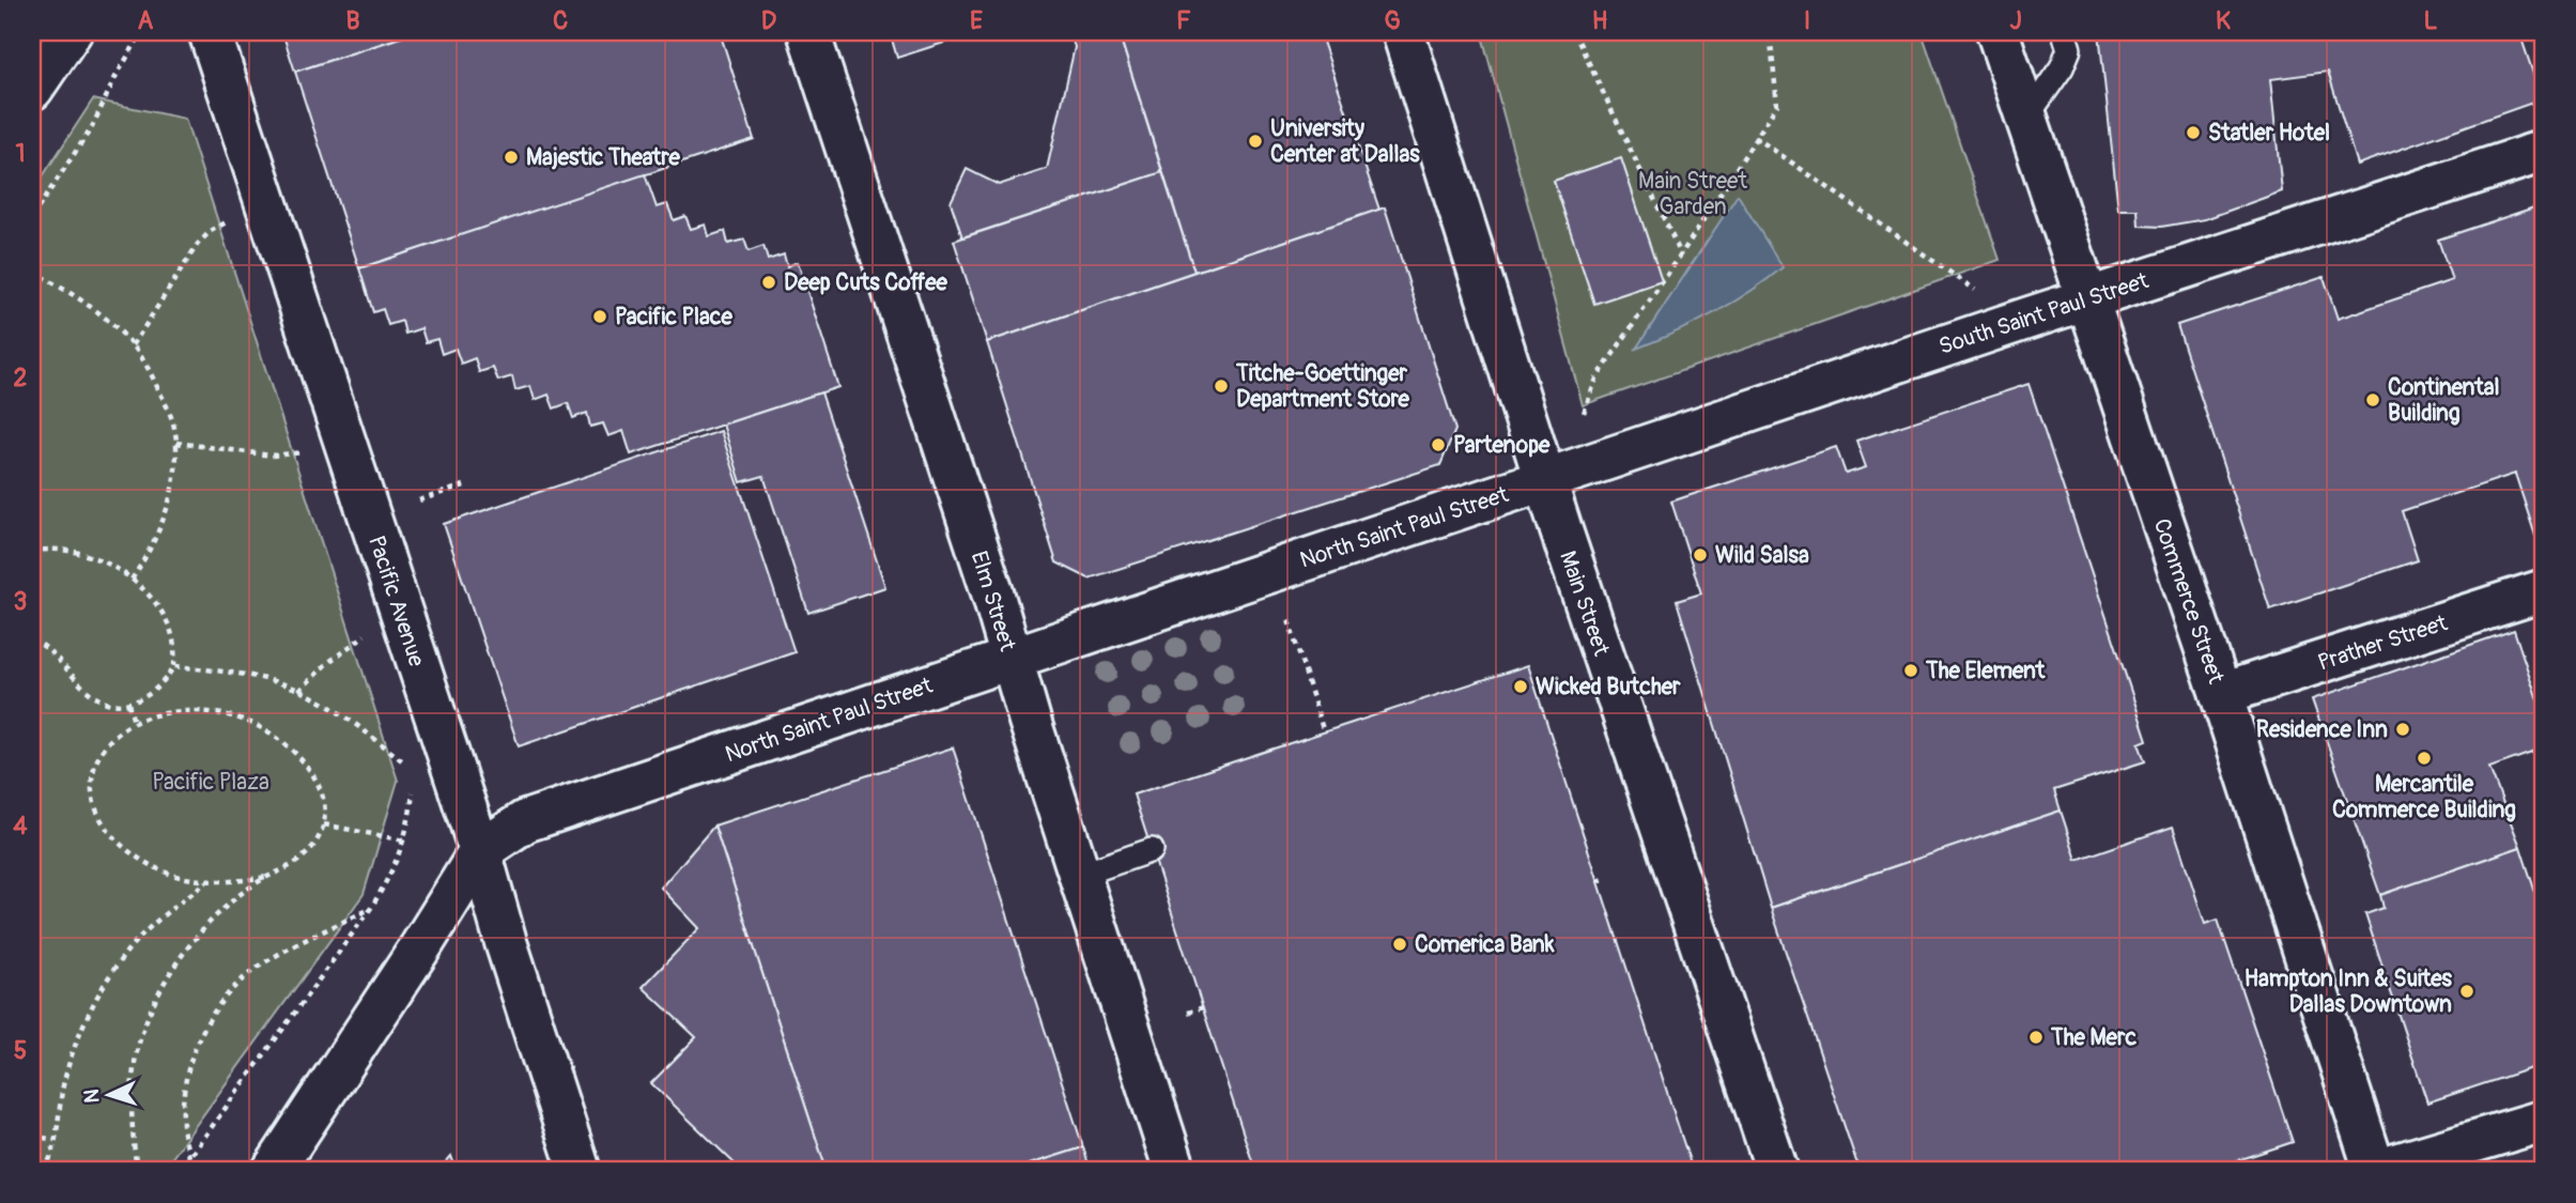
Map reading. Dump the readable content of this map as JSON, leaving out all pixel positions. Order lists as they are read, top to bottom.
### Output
{
  "streets": {
    "street": [
      "South Saint Paul Street",
      "North Saint Paul Street",
      "Pacific Avenue",
      "Elm Street",
      "Commerce Street",
      "Main Street",
      "Prather Street"
    ]
  },
  "crossings": [
    ["South Saint Paul Street", "North Saint Paul Street"],
    ["South Saint Paul Street", "Commerce Street"],
    ["South Saint Paul Street", "Main Street"],
    ["North Saint Paul Street", "Pacific Avenue"],
    ["North Saint Paul Street", "Elm Street"],
    ["North Saint Paul Street", "Main Street"],
    ["Commerce Street", "Prather Street"]
  ],
  "parks": ["Main Street Garden", "Pacific Plaza"],
  "places": [
    "Statler Hotel",
    "University Center at Dallas",
    "Majestic Theatre",
    "Deep Cuts Coffee",
    "Pacific Place",
    "Titche-Goettinger Department Store",
    "Continental Building",
    "Partenope",
    "Wild Salsa",
    "The Element",
    "Wicked Butcher",
    "Residence Inn",
    "Mercantile Commerce Building",
    "Comerica Bank",
    "Hampton Inn & Suites Dallas Downtown",
    "The Merc"
  ],
  "north": "left",
  "grid": {
    "columns": [
      "A",
      "B",
      "C",
      "D",
      "E",
      "F",
      "G",
      "H",
      "I",
      "J",
      "K",
      "L"
    ],
    "rows": [
      "1",
      "2",
      "3",
      "4",
      "5"
    ]
  }
}
